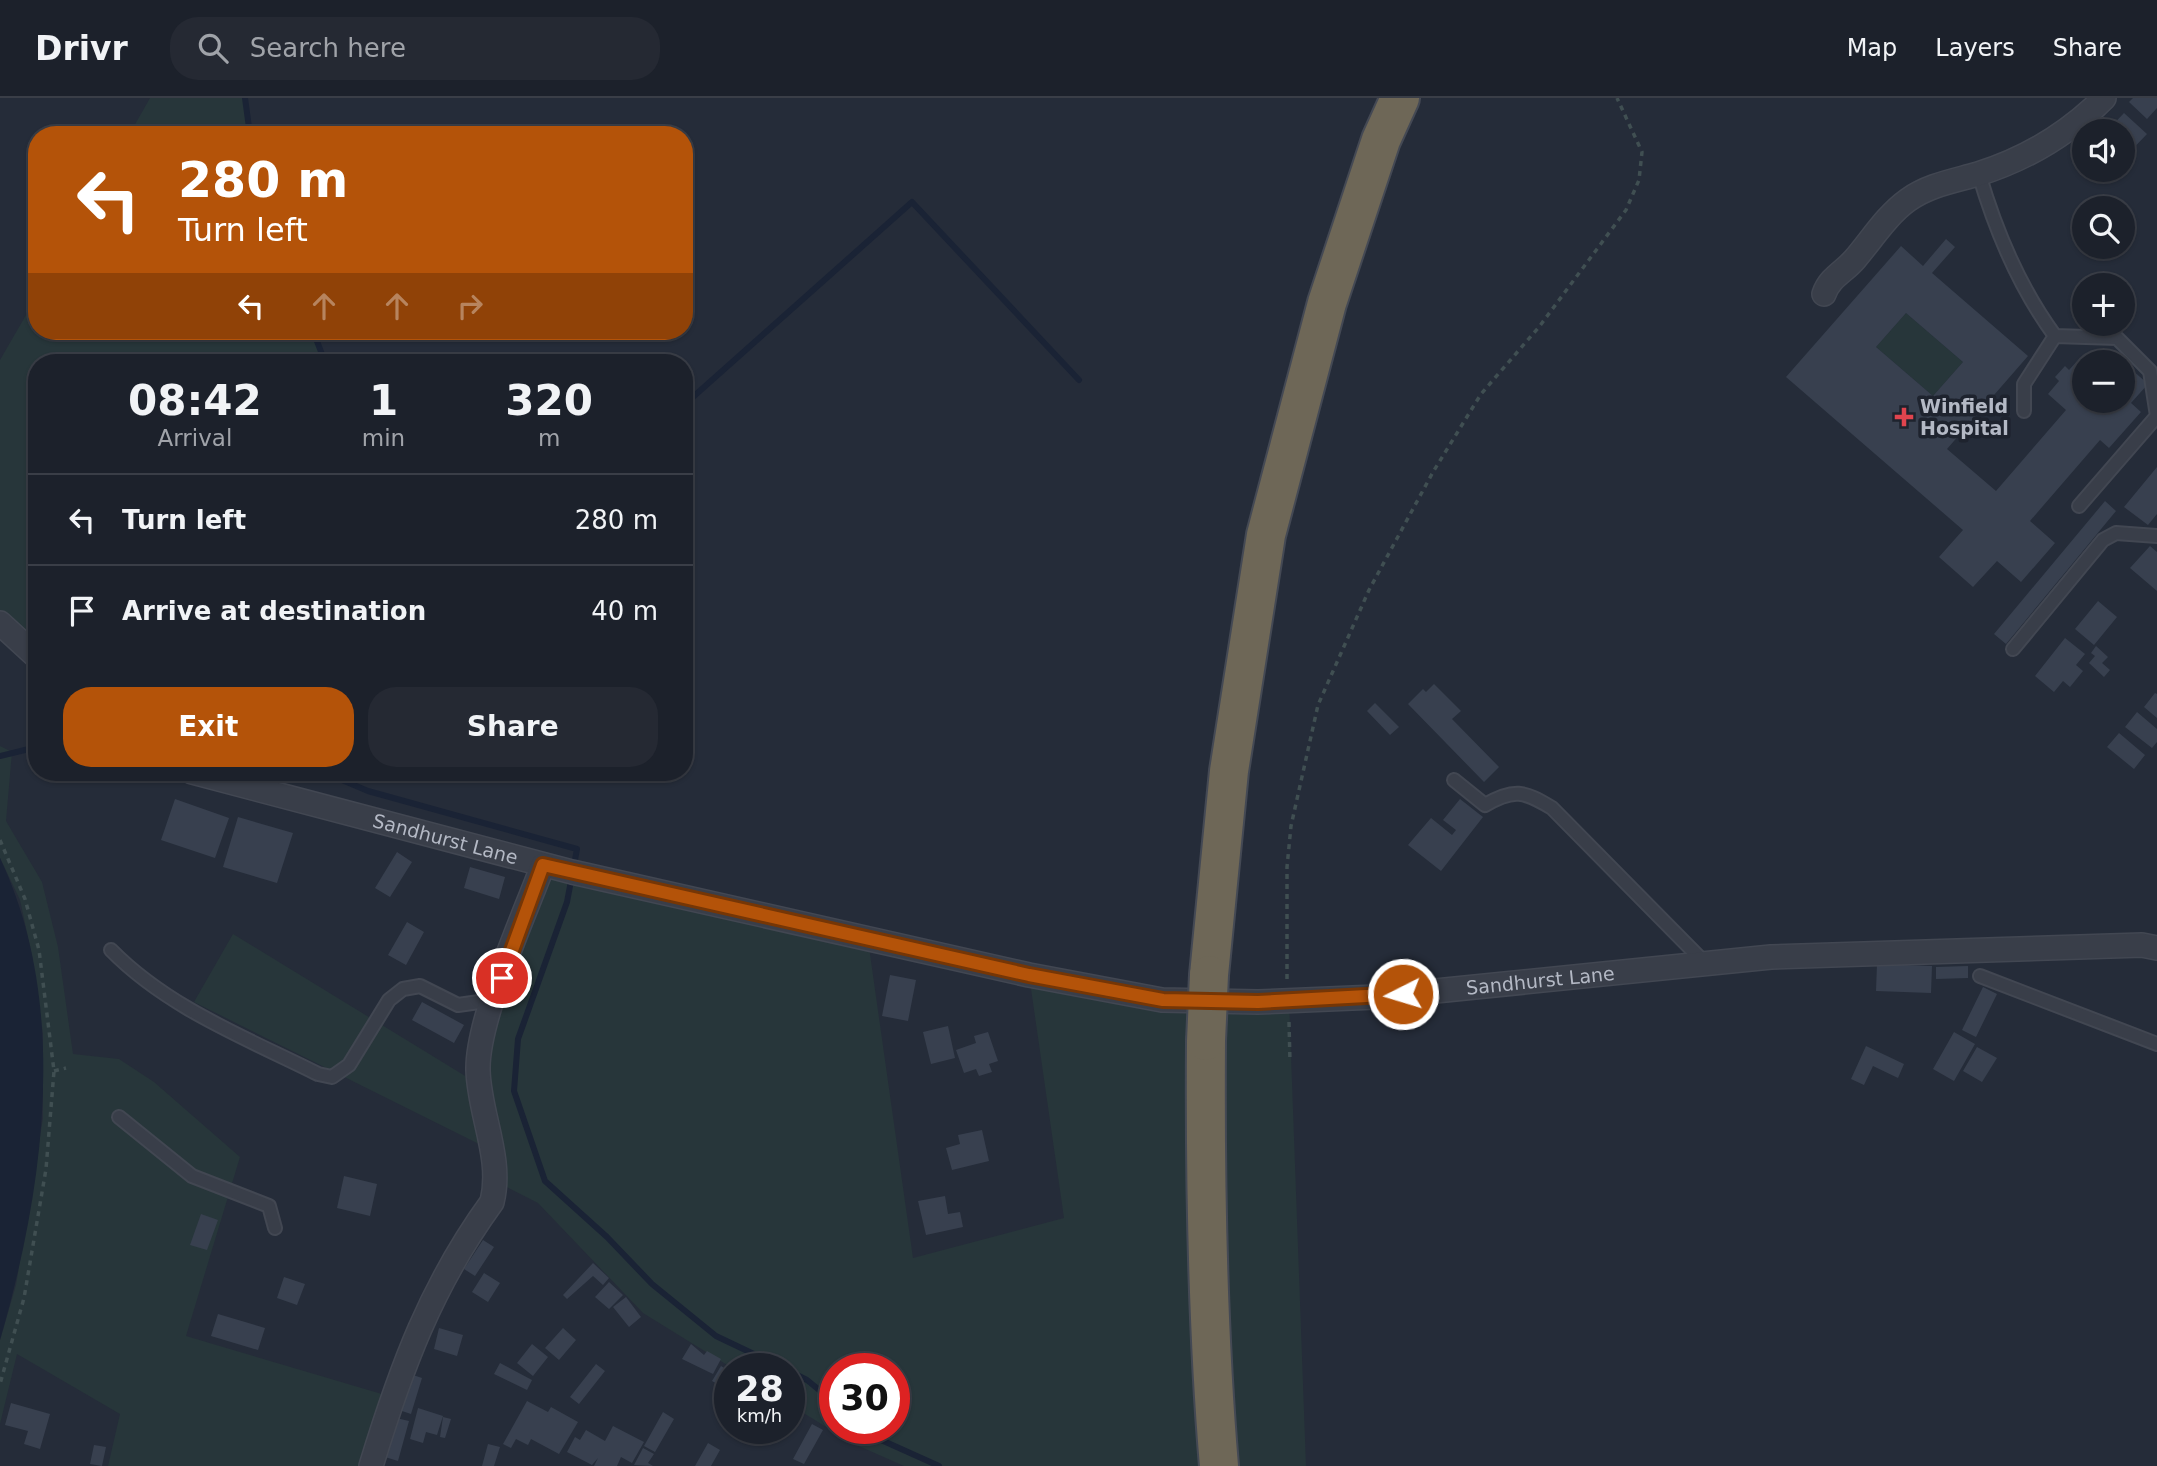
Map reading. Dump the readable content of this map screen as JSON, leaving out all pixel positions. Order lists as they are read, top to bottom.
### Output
{
  "streets": {
    "street": ["Sandhurst Lane"]
  },
  "places": {
    "health": ["Winfield Hospital"]
  },
  "page": {
    "header": "Drivr",
    "search": "Search here",
    "nav": ["Map", "Layers", "Share"],
    "map_buttons": ["+", "−"],
    "turn": ["280 m", "Turn left"],
    "eta": [
      "08:42",
      "Arrival",
      "1",
      "min",
      "320",
      "m"
    ],
    "list": [
      {
        "name": "Turn left",
        "value": "280 m"
      },
      {
        "name": "Arrive at destination",
        "value": "40 m"
      }
    ],
    "buttons": ["Exit", "Share"],
    "speed": "28 km/h",
    "limit": "30"
  }
}
